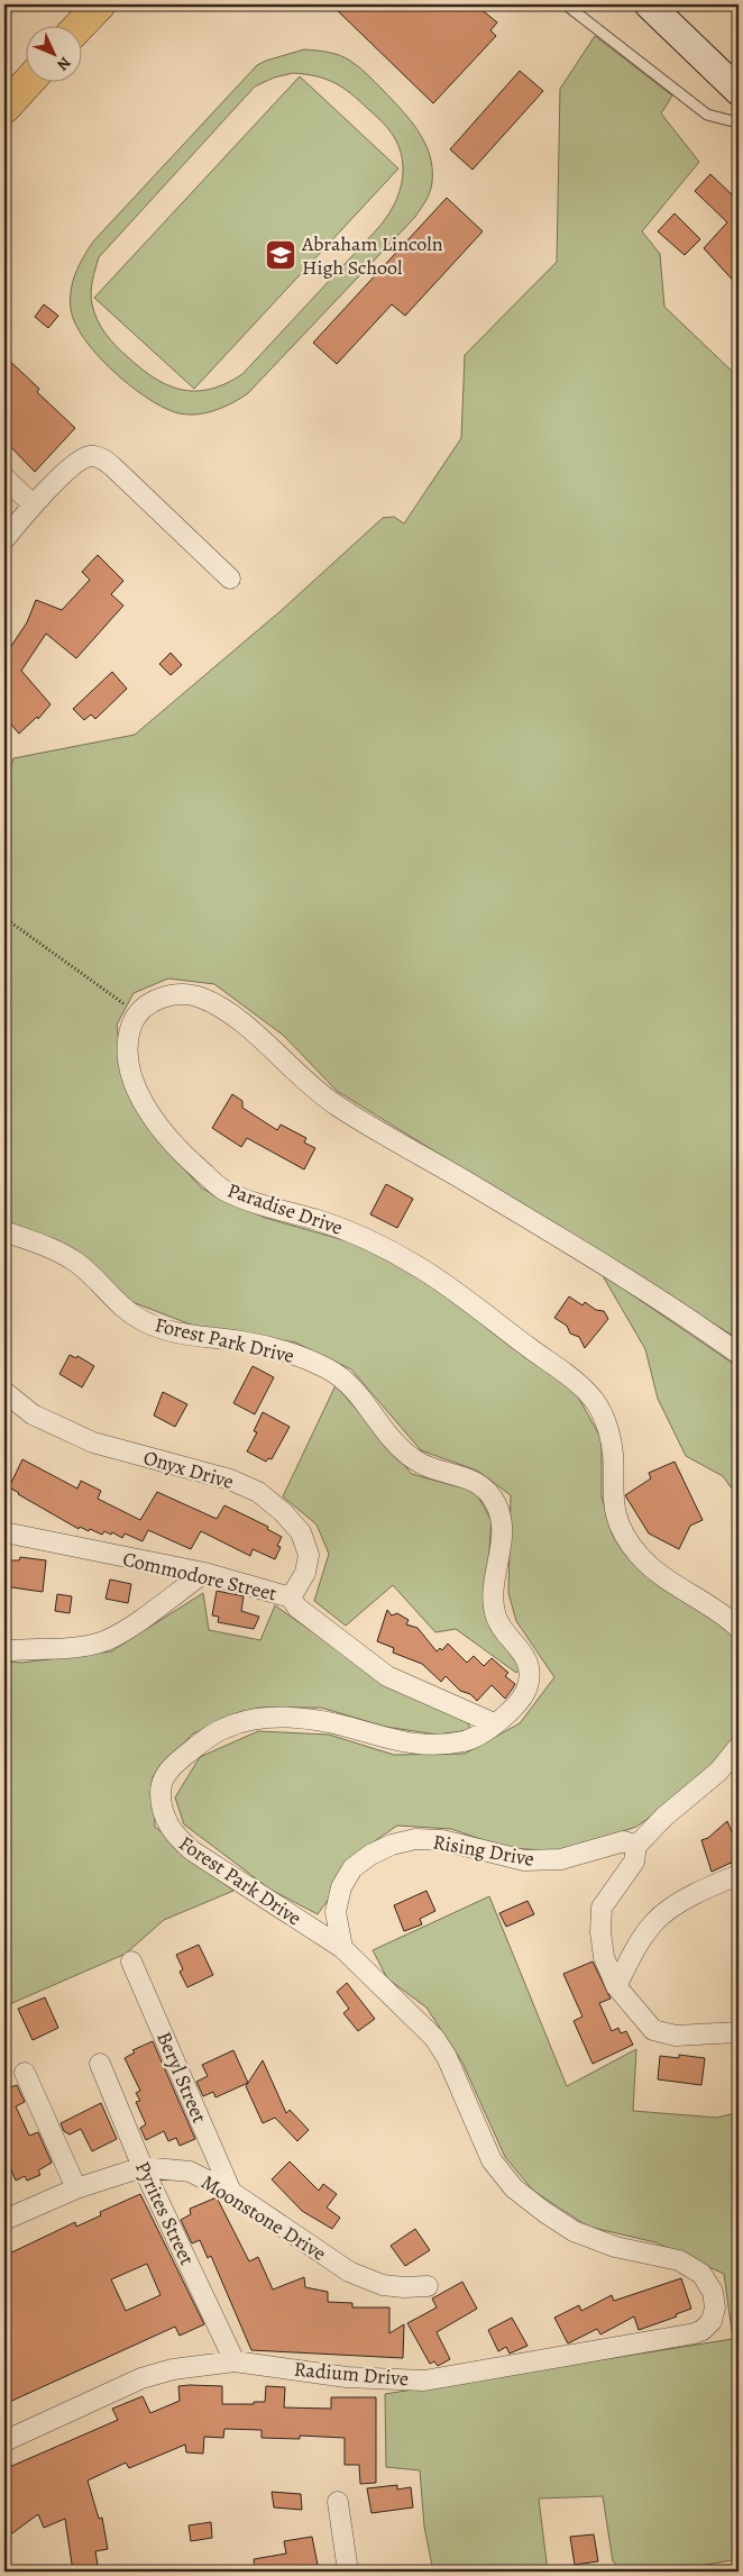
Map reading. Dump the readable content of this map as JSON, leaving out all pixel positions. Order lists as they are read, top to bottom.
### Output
{
  "streets": {
    "street": [
      "Paradise Drive",
      "Forest Park Drive",
      "Onyx Drive",
      "Commodore Street",
      "Rising Drive",
      "Beryl Street",
      "Pyrites Street",
      "Moonstone Drive",
      "Radium Drive"
    ]
  },
  "crossings": [
    ["Forest Park Drive", "Commodore Street"],
    ["Forest Park Drive", "Rising Drive"],
    ["Forest Park Drive", "Radium Drive"],
    ["Onyx Drive", "Commodore Street"],
    ["Beryl Street", "Moonstone Drive"],
    ["Pyrites Street", "Moonstone Drive"],
    ["Pyrites Street", "Radium Drive"]
  ],
  "places": {
    "school or university": ["Abraham Lincoln High School"]
  },
  "north": "bottom right"
}
